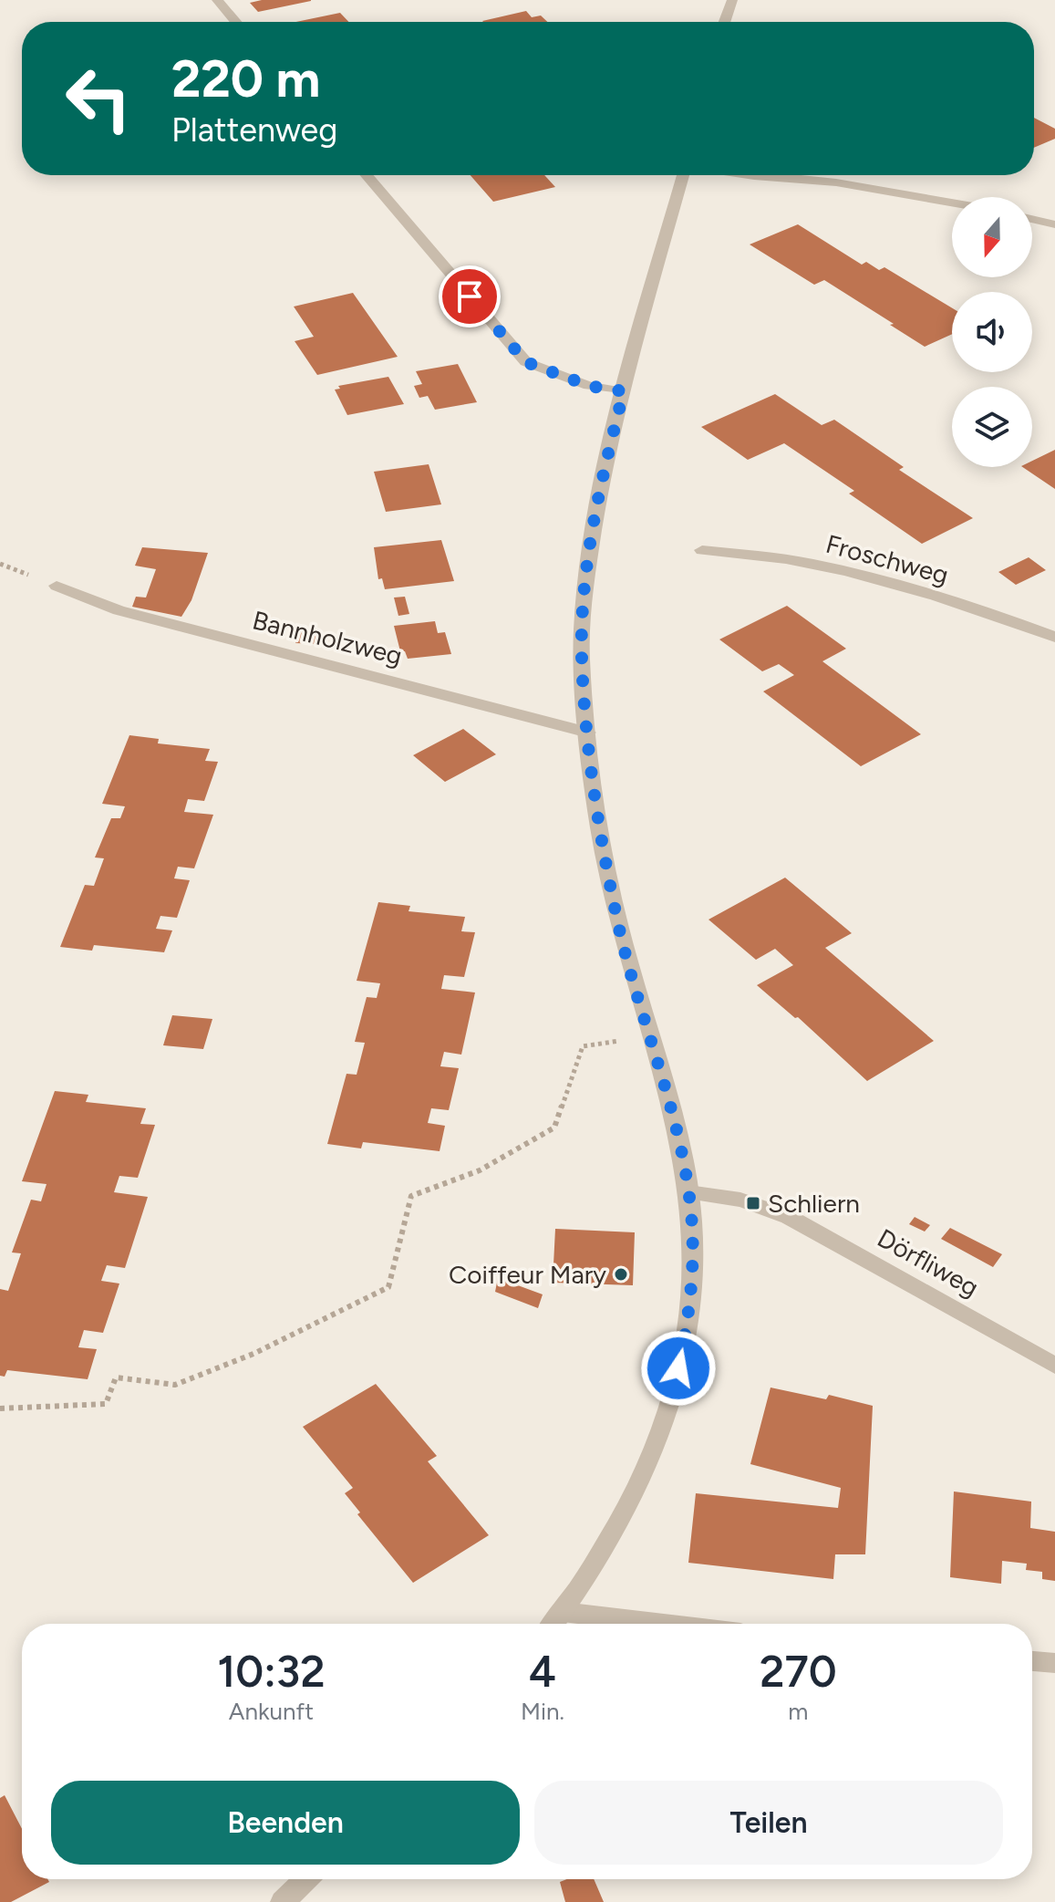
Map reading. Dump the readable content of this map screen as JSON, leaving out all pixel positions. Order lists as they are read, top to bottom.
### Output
{
  "streets": {
    "street": ["Froschweg", "Bannholzweg", "Dörfliweg"]
  },
  "places": {
    "transit": ["Schliern"],
    "other": ["Coiffeur Mary"]
  },
  "north": "bottom",
  "page": {
    "turn": ["220 m", "Plattenweg"],
    "eta": [
      "10:32",
      "Ankunft",
      "4",
      "Min.",
      "270",
      "m"
    ],
    "buttons": ["Beenden", "Teilen"]
  }
}
